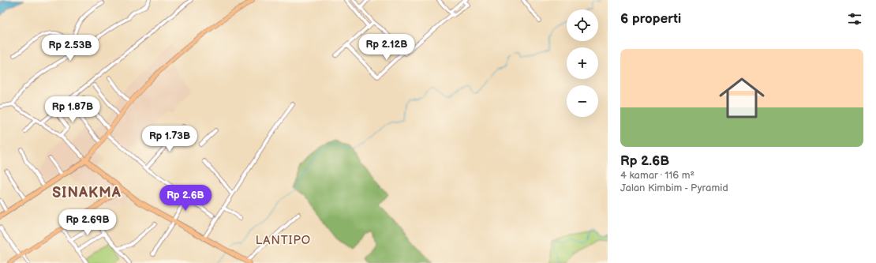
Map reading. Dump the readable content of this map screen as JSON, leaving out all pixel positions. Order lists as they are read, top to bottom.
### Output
{
  "districts": ["SINAKMA", "LANTIPO"],
  "page": {
    "heading": "6 properti",
    "map_buttons": ["+", "−"],
    "price": [
      "Rp 2.12B",
      "Rp 2.53B",
      "Rp 1.87B",
      "Rp 1.73B",
      "Rp 2.6B",
      "Rp 2.69B"
    ],
    "list": [
      {
        "name": "Rp 2.6B",
        "note": "4 kamar · 116 m² · Jalan Kimbim - Pyramid"
      }
    ]
  }
}
